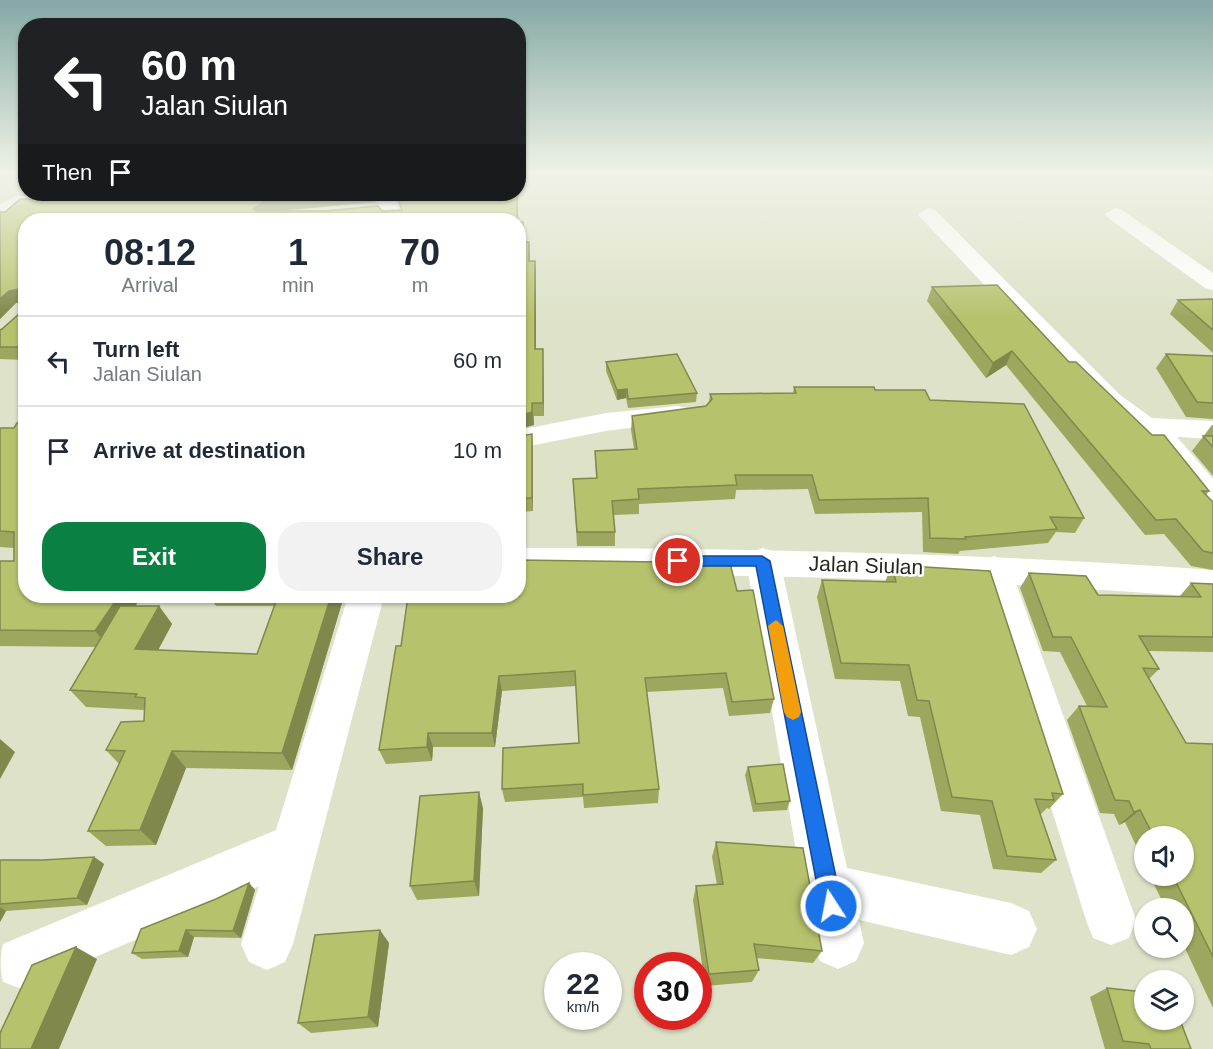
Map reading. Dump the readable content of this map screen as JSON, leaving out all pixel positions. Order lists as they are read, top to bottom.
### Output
{
  "streets": {
    "street": ["Jalan Siulan"]
  },
  "page": {
    "turn": ["60 m", "Jalan Siulan"],
    "then": "Then",
    "eta": [
      "08:12",
      "Arrival",
      "1",
      "min",
      "70",
      "m"
    ],
    "list": [
      {
        "name": "Turn left",
        "note": "Jalan Siulan",
        "value": "60 m"
      },
      {
        "name": "Arrive at destination",
        "value": "10 m"
      }
    ],
    "buttons": ["Exit", "Share"],
    "speed": "22 km/h",
    "limit": "30"
  }
}
